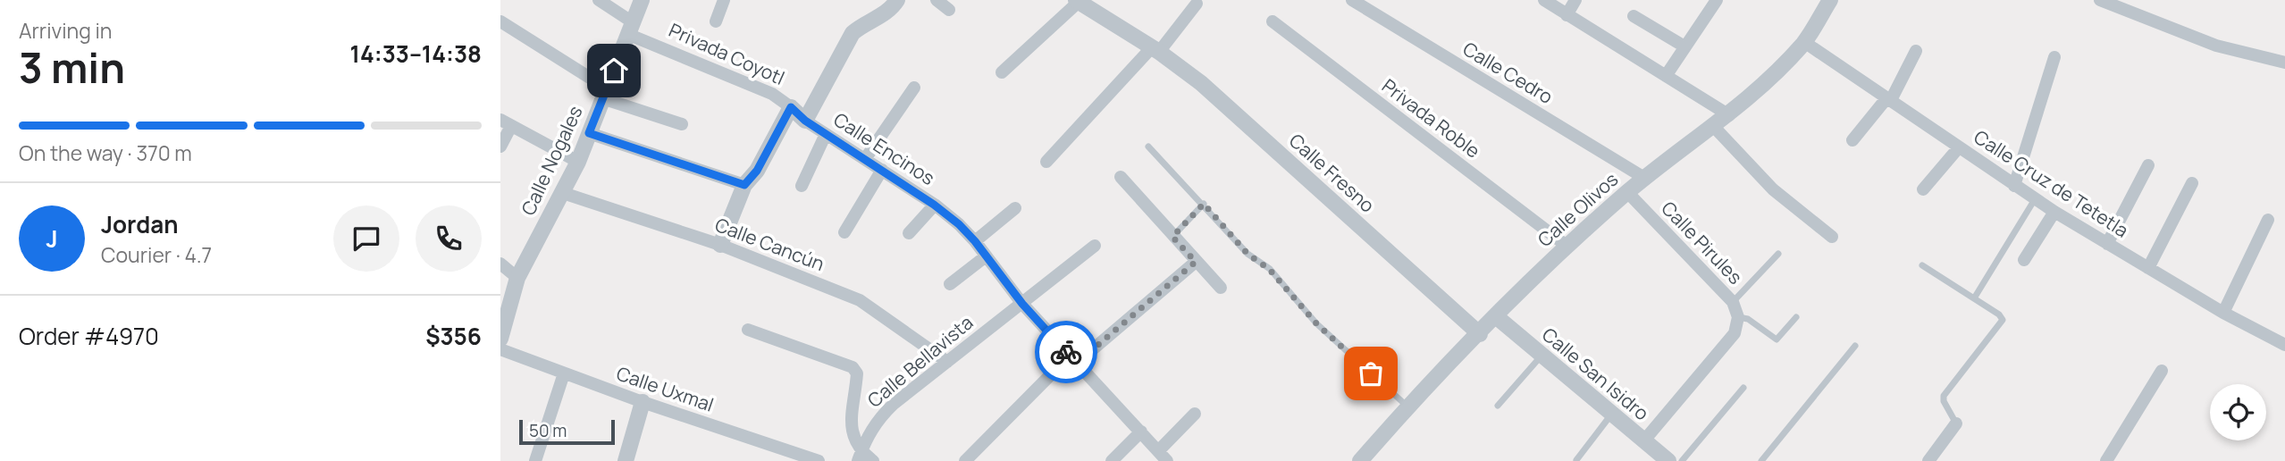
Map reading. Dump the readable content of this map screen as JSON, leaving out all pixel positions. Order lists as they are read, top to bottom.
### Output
{
  "streets": {
    "street": [
      "Privada Coyotl",
      "Calle Cedro",
      "Privada Roble",
      "Calle Encinos",
      "Calle Nogales",
      "Calle Fresno",
      "Calle Cruz de Tetetla",
      "Calle Olivos",
      "Calle Pirules",
      "Calle Cancún",
      "Calle Bellavista",
      "Calle San Isidro",
      "Calle Uxmal"
    ]
  },
  "crossings": [
    ["Privada Coyotl", "Calle Encinos"],
    ["Privada Coyotl", "Calle Nogales"],
    ["Calle Cedro", "Calle Olivos"],
    ["Privada Roble", "Calle Olivos"],
    ["Calle Encinos", "Calle Bellavista"],
    ["Calle Nogales", "Calle Cancún"],
    ["Calle Fresno", "Calle Olivos"],
    ["Calle Cruz de Tetetla", "Calle Olivos"],
    ["Calle Olivos", "Calle Pirules"],
    ["Calle Olivos", "Calle San Isidro"],
    ["Calle Cancún", "Calle Bellavista"]
  ],
  "scale_bar": "50 m",
  "page": {
    "heading": ["3 min", "Arriving in", "14:33–14:38"],
    "panel": [
      "Jordan",
      "Courier · 4.7",
      "Order #4970",
      "$356"
    ],
    "bar": "On the way · 370 m",
    "round": "J",
    "scale": "50 m"
  }
}
